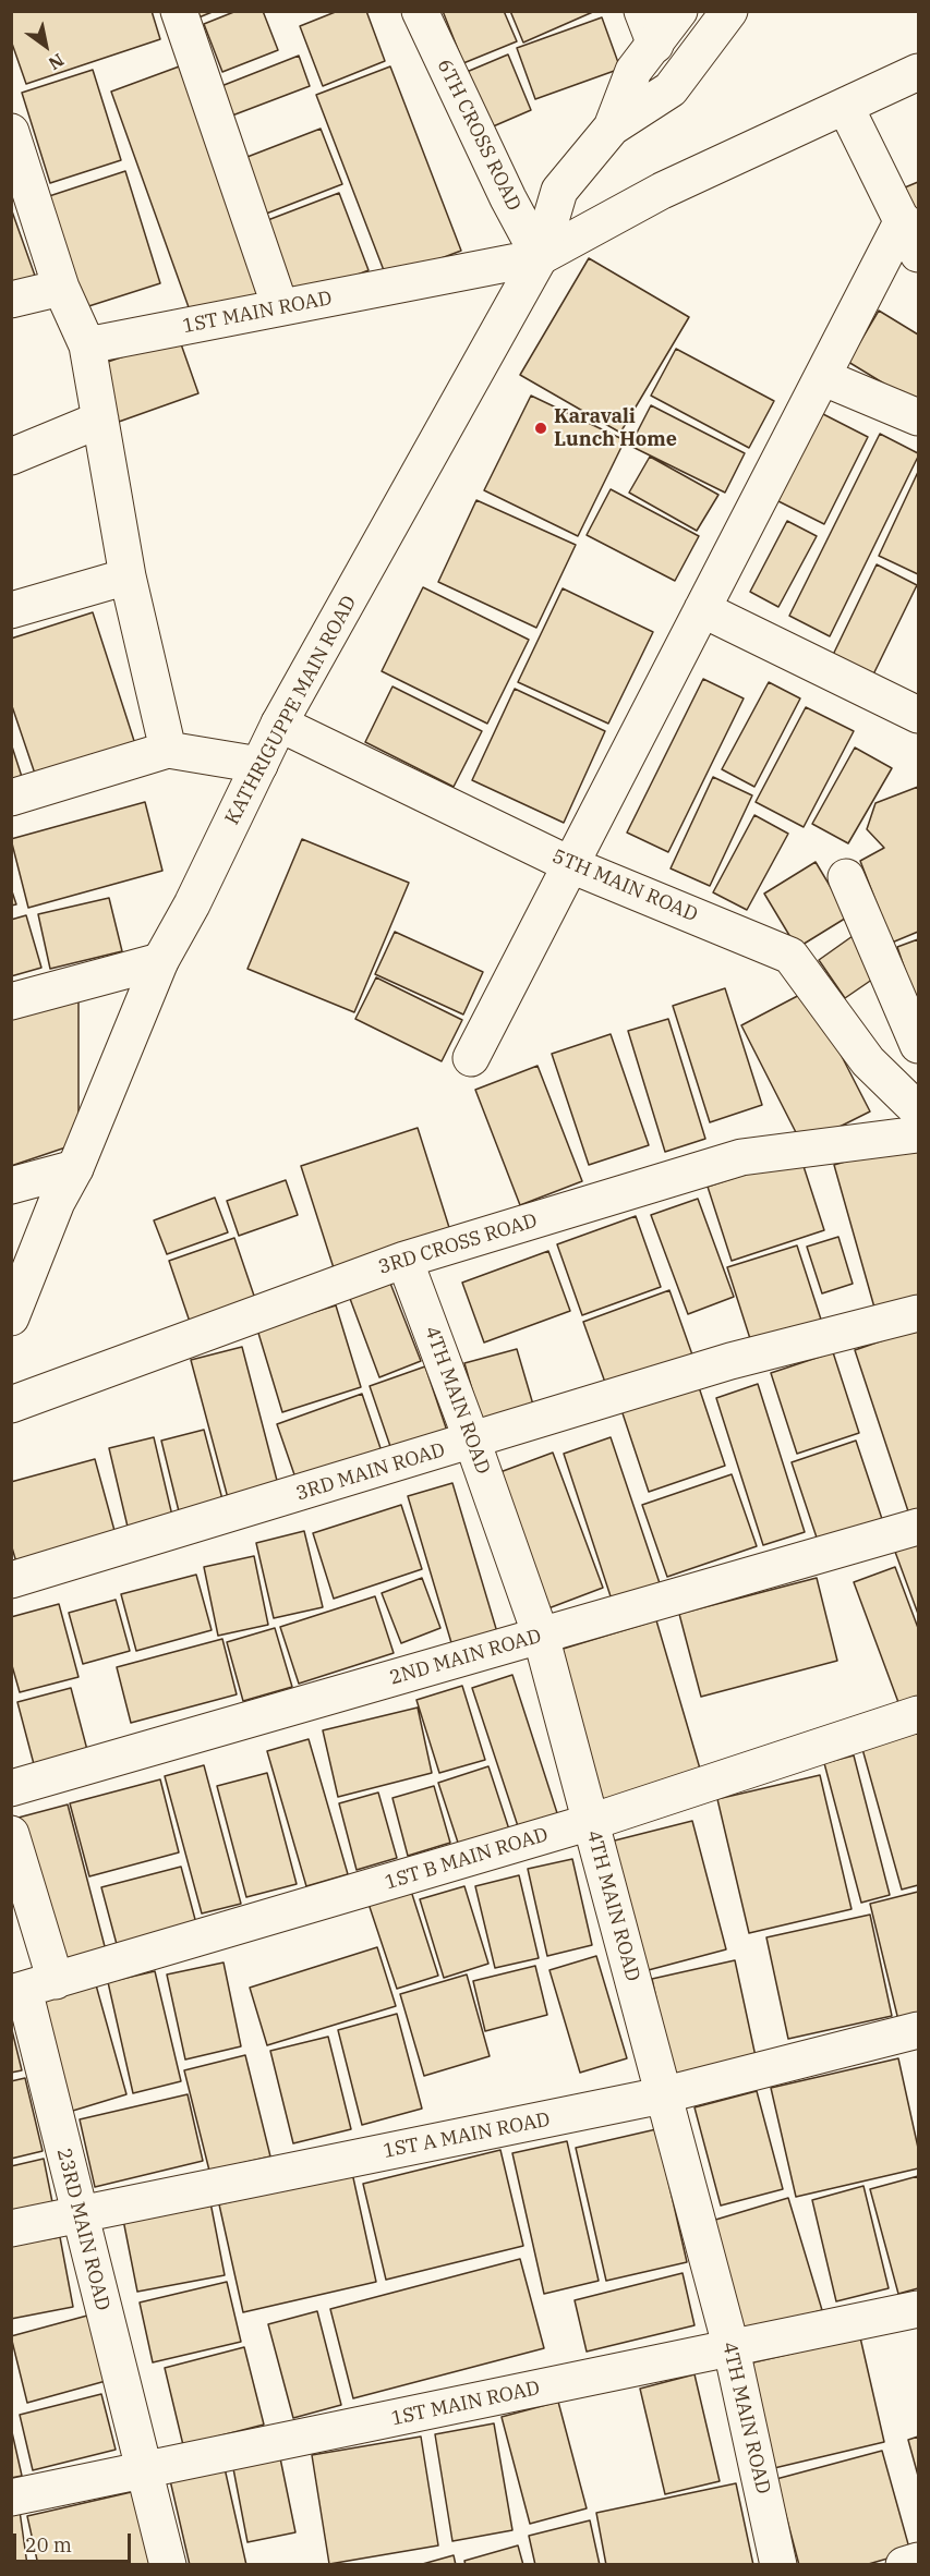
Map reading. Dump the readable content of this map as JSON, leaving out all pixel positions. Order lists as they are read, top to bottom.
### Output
{
  "streets": {
    "street": [
      "6TH CROSS ROAD",
      "1ST MAIN ROAD",
      "KATHRIGUPPE MAIN ROAD",
      "5TH MAIN ROAD",
      "3RD CROSS ROAD",
      "4TH MAIN ROAD",
      "3RD MAIN ROAD",
      "2ND MAIN ROAD",
      "1ST B MAIN ROAD",
      "1ST A MAIN ROAD",
      "23RD MAIN ROAD"
    ]
  },
  "crossings": [
    ["6TH CROSS ROAD", "1ST MAIN ROAD"],
    ["6TH CROSS ROAD", "KATHRIGUPPE MAIN ROAD"],
    ["1ST MAIN ROAD", "KATHRIGUPPE MAIN ROAD"],
    ["1ST MAIN ROAD", "4TH MAIN ROAD"],
    ["1ST MAIN ROAD", "23RD MAIN ROAD"],
    ["KATHRIGUPPE MAIN ROAD", "5TH MAIN ROAD"],
    ["3RD CROSS ROAD", "4TH MAIN ROAD"],
    ["4TH MAIN ROAD", "3RD MAIN ROAD"],
    ["4TH MAIN ROAD", "2ND MAIN ROAD"],
    ["4TH MAIN ROAD", "1ST B MAIN ROAD"],
    ["4TH MAIN ROAD", "1ST A MAIN ROAD"],
    ["1ST B MAIN ROAD", "23RD MAIN ROAD"],
    ["1ST A MAIN ROAD", "23RD MAIN ROAD"]
  ],
  "places": ["Karavali Lunch Home"],
  "scale_bar": "20 m",
  "north": "bottom right"
}
